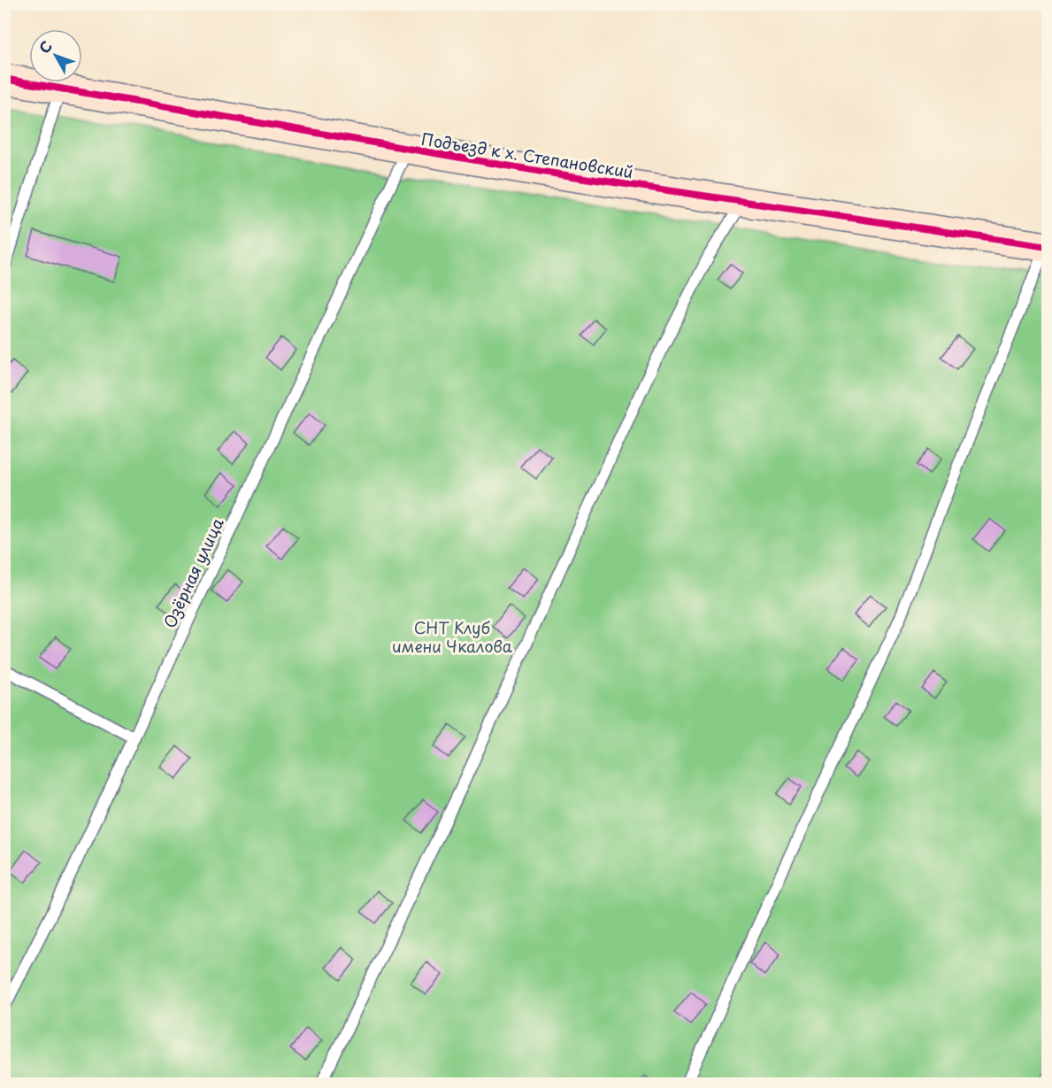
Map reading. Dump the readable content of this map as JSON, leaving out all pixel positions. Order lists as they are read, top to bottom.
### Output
{
  "streets": {
    "street": ["Подъезд к х. Степановский"],
    "lane": ["Озёрная улица"]
  },
  "crossings": [
    ["Подъезд к х. Степановский", "Озёрная улица"]
  ],
  "parks": ["СНТ Клуб имени Чкалова"],
  "north": "top left"
}
